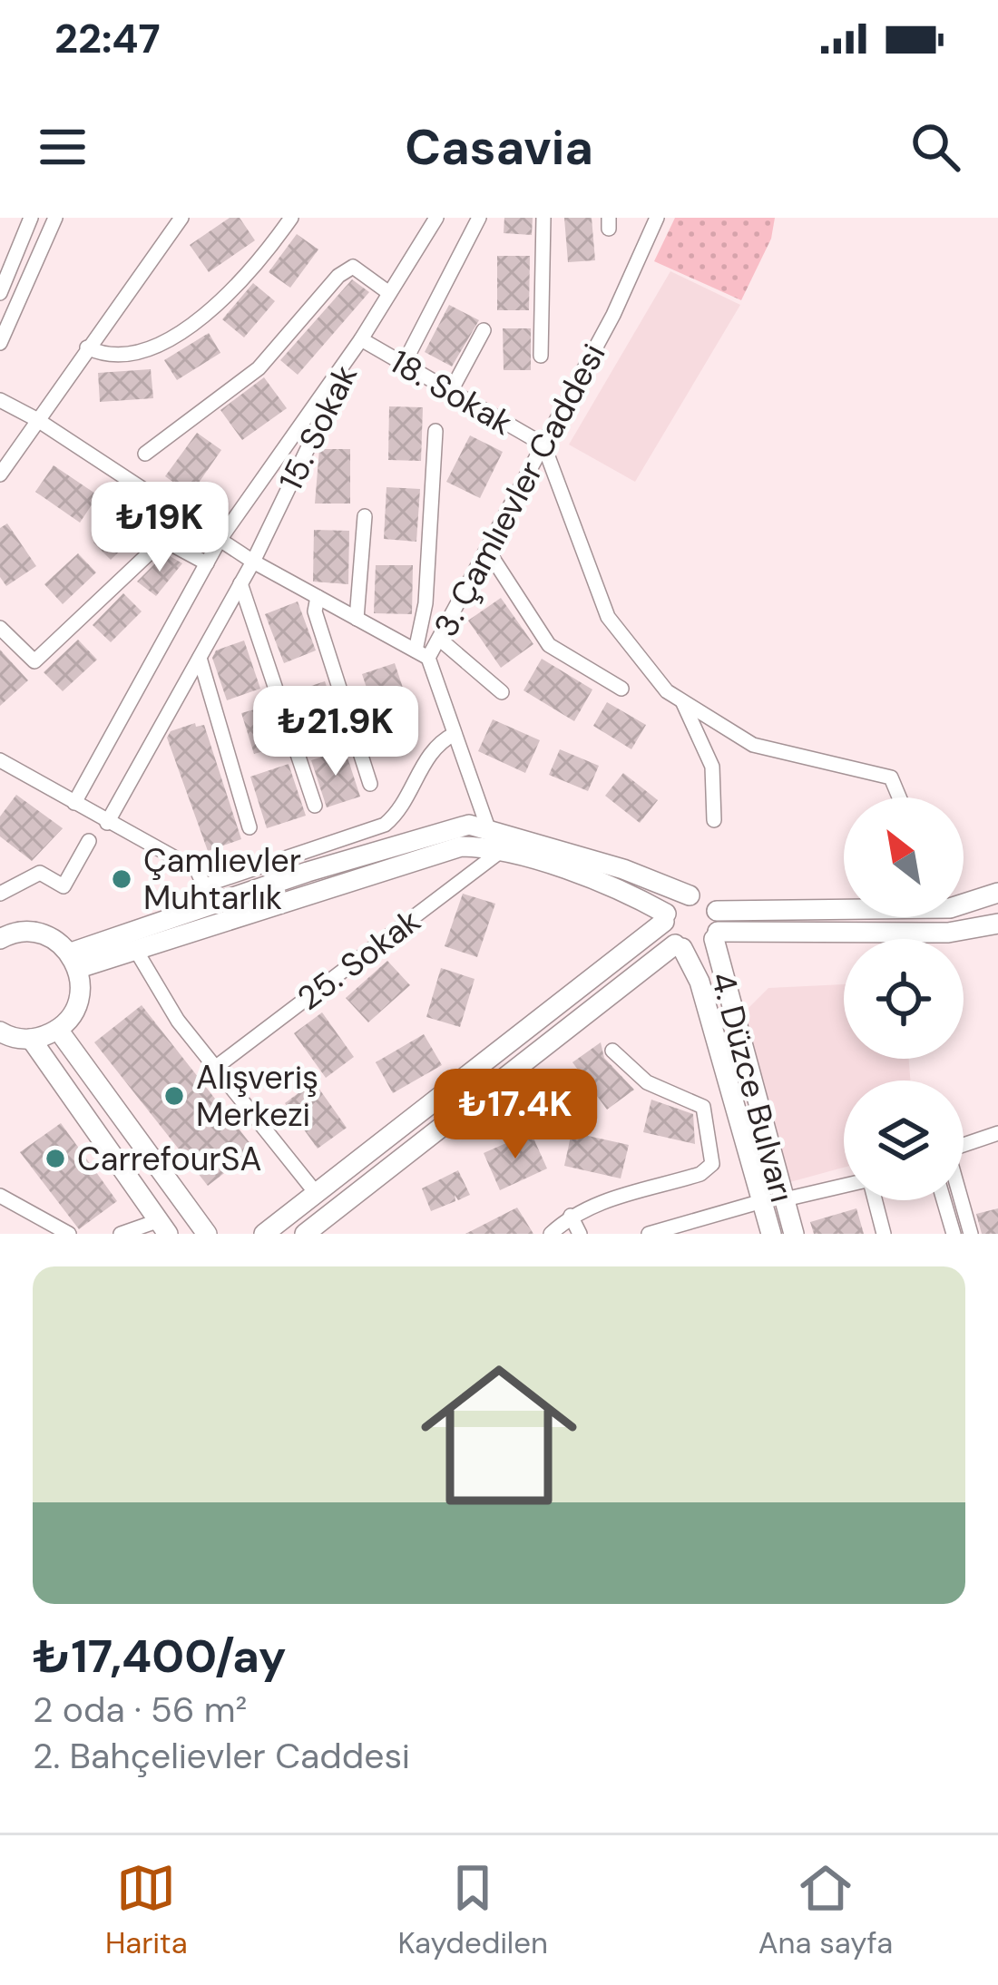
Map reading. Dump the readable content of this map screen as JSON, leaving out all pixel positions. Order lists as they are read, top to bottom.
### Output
{
  "streets": {
    "main road": ["4. Düzce Bulvarı"],
    "street": [
      "18. Sokak",
      "15. Sokak",
      "3. Çamlıevler Caddesi",
      "25. Sokak"
    ]
  },
  "crossings": [
    ["18. Sokak", "15. Sokak"],
    ["18. Sokak", "3. Çamlıevler Caddesi"]
  ],
  "places": ["Çamlıevler Muhtarlık", "Alışveriş Merkezi", "CarrefourSA"],
  "north": "top left",
  "page": {
    "status": "22:47",
    "header": "Casavia",
    "price": ["₺19K", "₺21.9K", "₺17.4K"],
    "list": [
      {
        "name": "₺17,400/ay",
        "note": "2 oda · 56 m² · 2. Bahçelievler Caddesi"
      }
    ],
    "tabs": ["Harita", "Kaydedilen", "Ana sayfa"]
  }
}
